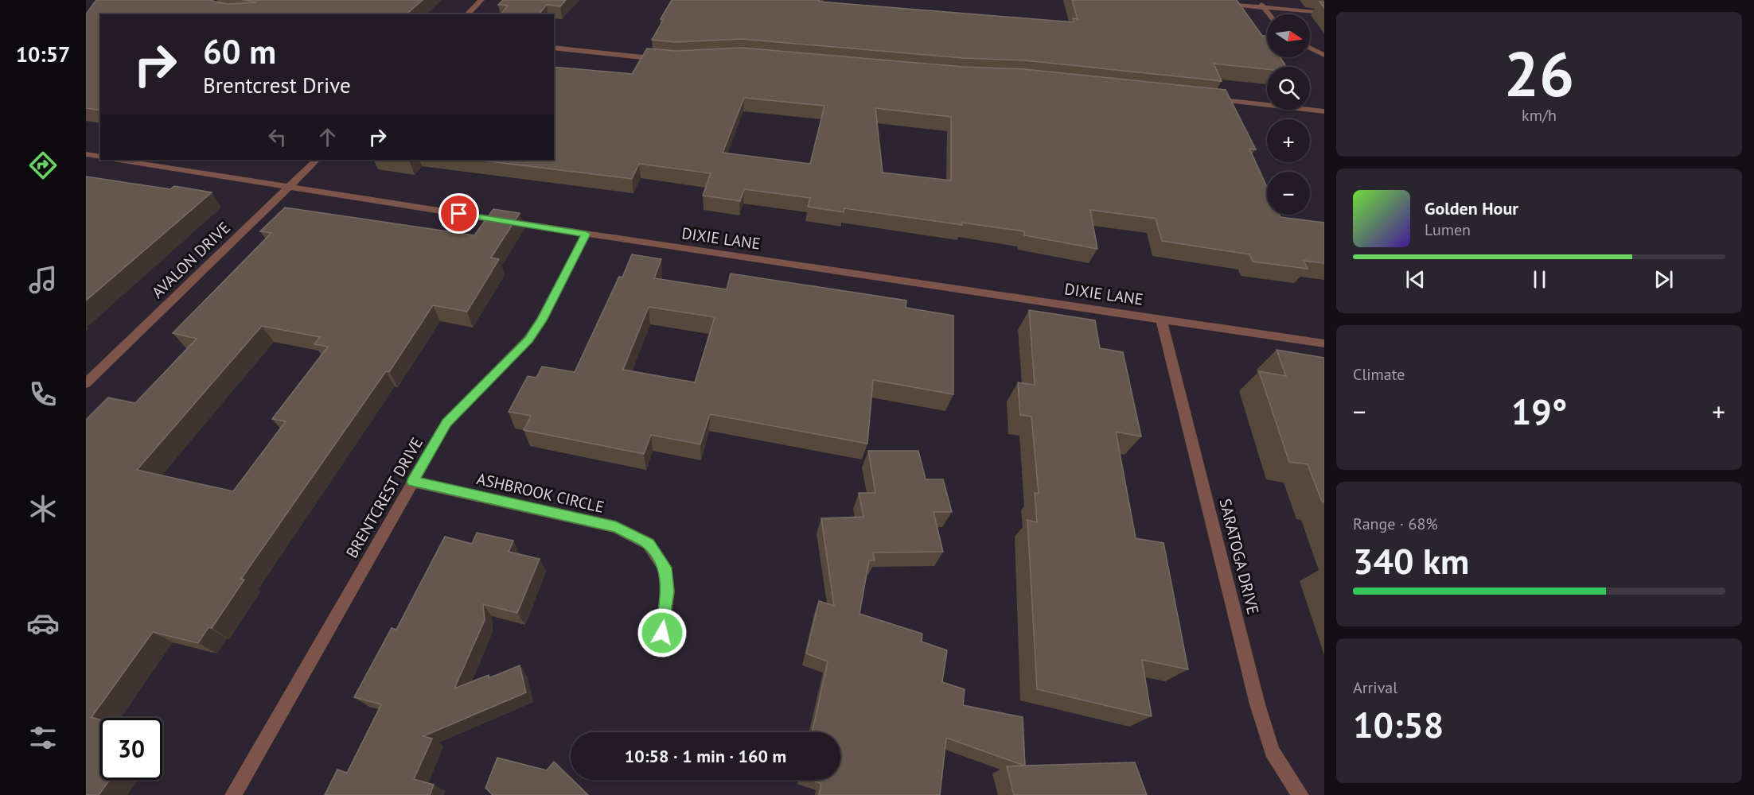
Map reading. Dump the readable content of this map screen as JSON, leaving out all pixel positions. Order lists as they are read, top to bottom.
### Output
{
  "streets": {
    "street": [
      "DIXIE LANE",
      "AVALON DRIVE",
      "ASHBROOK CIRCLE",
      "BRENTCREST DRIVE",
      "SARATOGA DRIVE"
    ]
  },
  "crossings": [
    ["DIXIE LANE", "AVALON DRIVE"],
    ["DIXIE LANE", "BRENTCREST DRIVE"],
    ["DIXIE LANE", "SARATOGA DRIVE"],
    ["ASHBROOK CIRCLE", "BRENTCREST DRIVE"]
  ],
  "north": "right",
  "page": {
    "tabs": "10:57",
    "tile": [
      ["26", "km/h"],
      "Climate",
      ["Range · 68%", "340 km"],
      ["Arrival", "10:58"]
    ],
    "map_buttons": ["+", "−"],
    "turn": ["60 m", "Brentcrest Drive"],
    "song": ["Golden Hour", "Lumen"],
    "heat": ["−", "19°", "+"],
    "limit": "30",
    "trip": "10:58 · 1 min · 160 m"
  }
}
